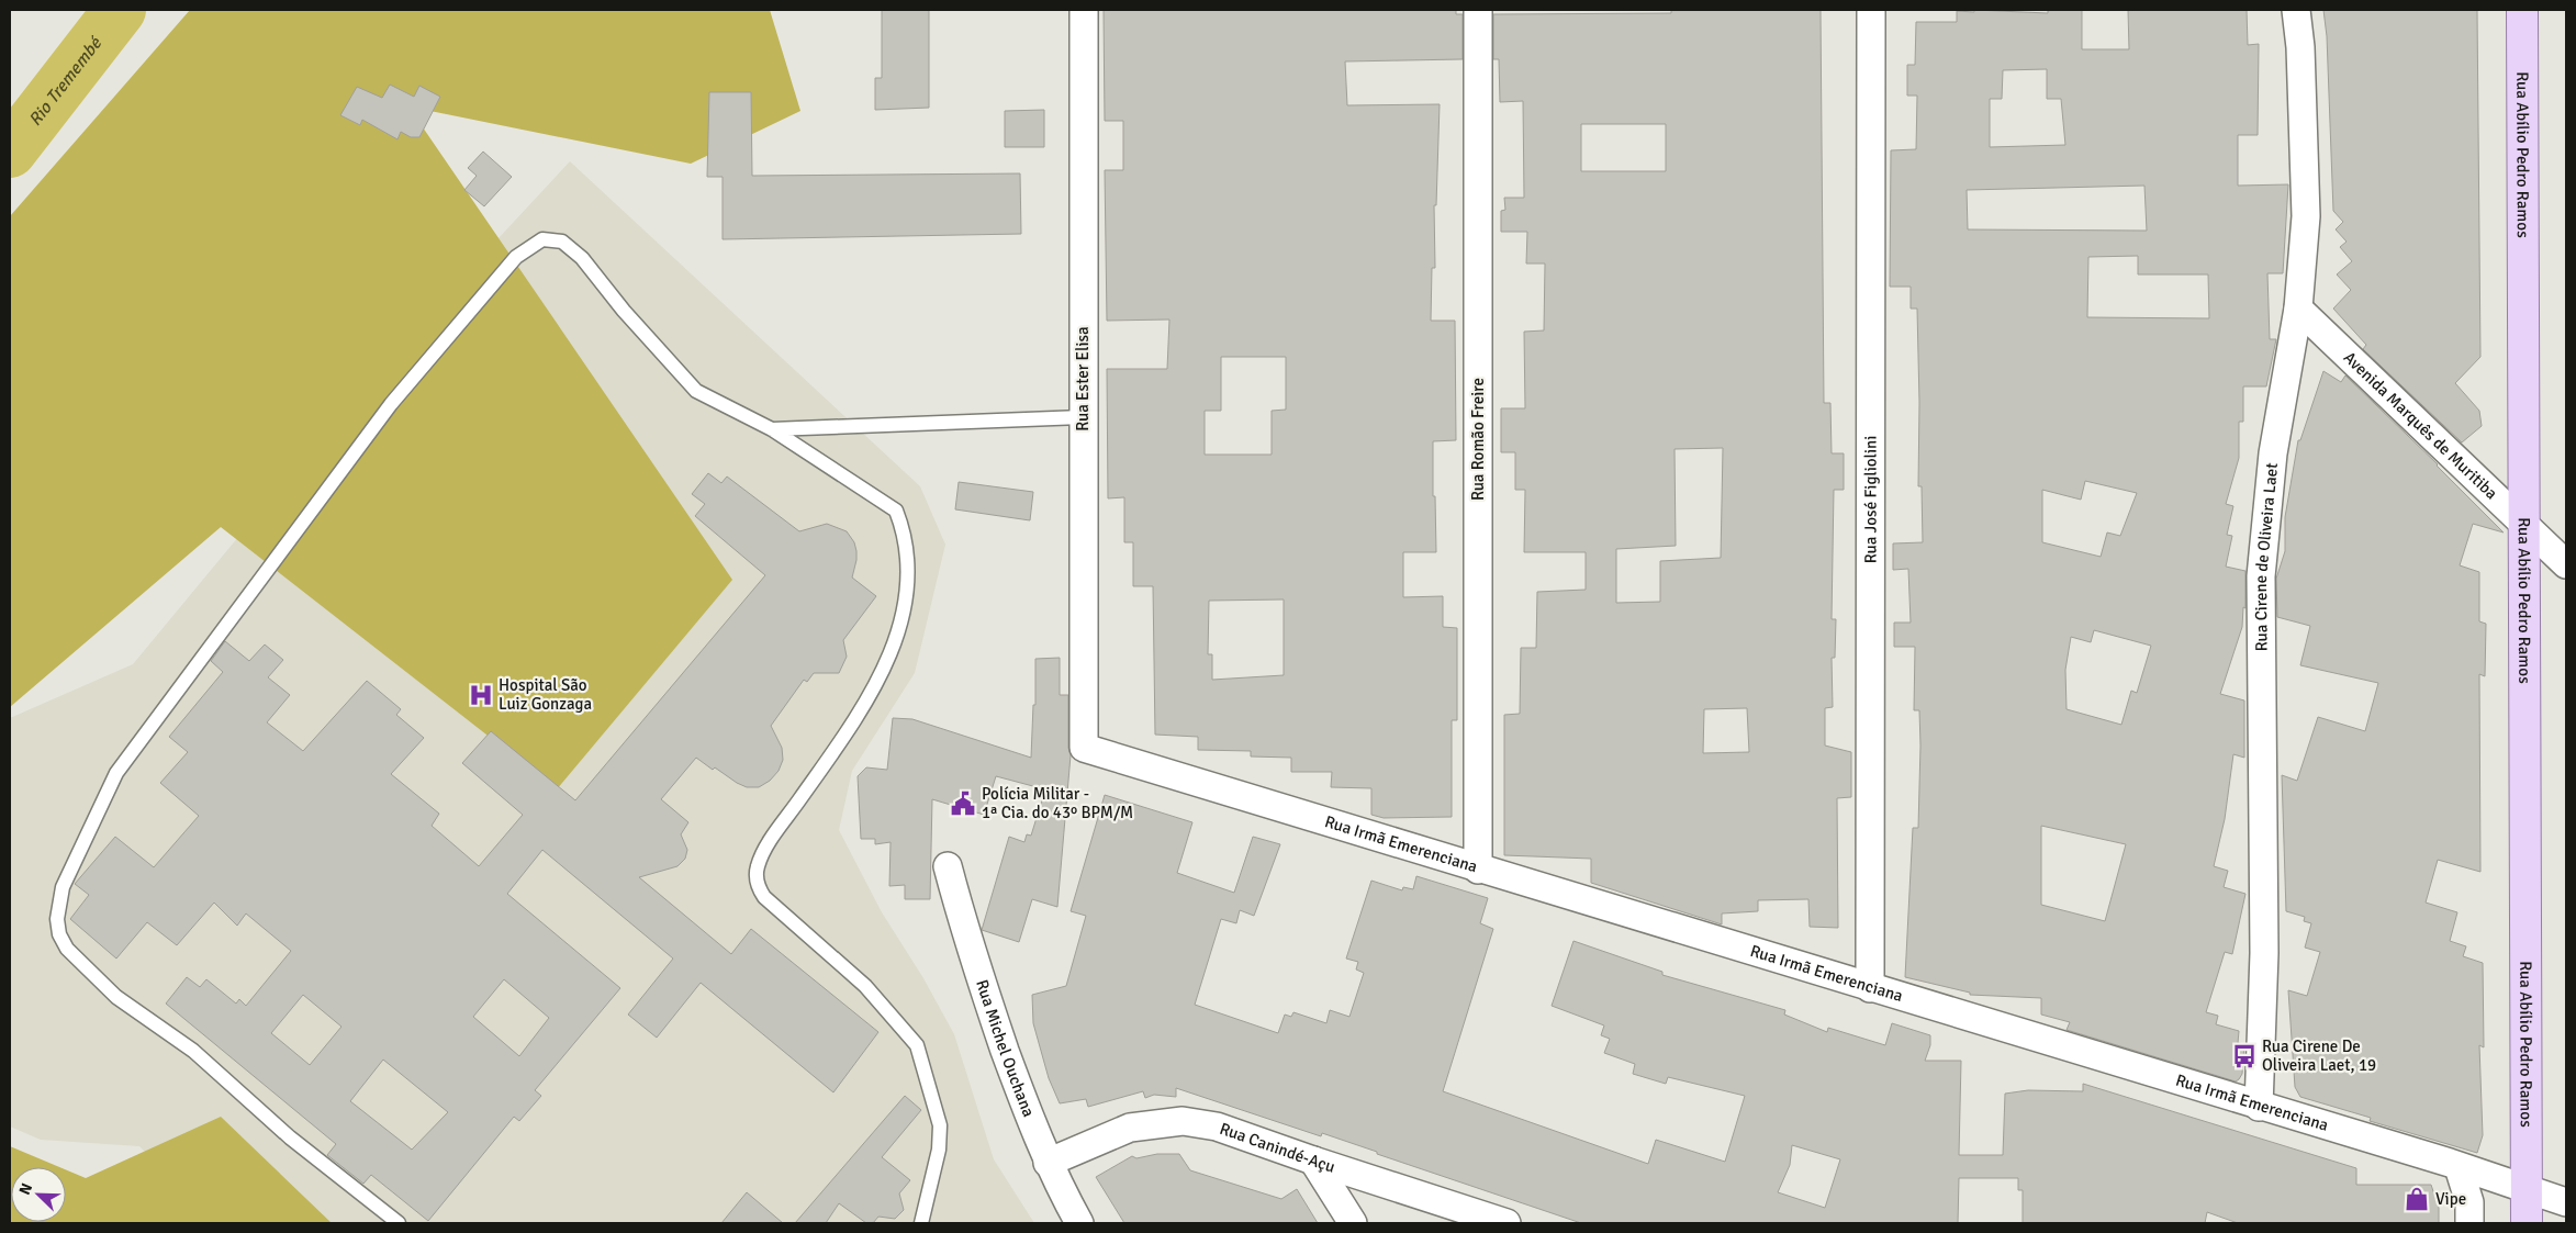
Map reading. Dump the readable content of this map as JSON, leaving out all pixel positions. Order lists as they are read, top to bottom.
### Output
{
  "streets": {
    "main road": ["Rua Abílio Pedro Ramos"],
    "street": [
      "Rua Ester Elisa",
      "Avenida Marquês de Muritiba",
      "Rua Romão Freire",
      "Rua José Figliolini",
      "Rua Cirene de Oliveira Laet",
      "Rua Irmã Emerenciana",
      "Rua Michel Ouchana",
      "Rua Canindé-Açu"
    ]
  },
  "crossings": [
    ["Rua Abílio Pedro Ramos", "Avenida Marquês de Muritiba"],
    ["Rua Abílio Pedro Ramos", "Rua Irmã Emerenciana"],
    ["Rua Ester Elisa", "Rua Irmã Emerenciana"],
    ["Avenida Marquês de Muritiba", "Rua Cirene de Oliveira Laet"],
    ["Rua Romão Freire", "Rua Irmã Emerenciana"],
    ["Rua José Figliolini", "Rua Irmã Emerenciana"],
    ["Rua Cirene de Oliveira Laet", "Rua Irmã Emerenciana"],
    ["Rua Michel Ouchana", "Rua Canindé-Açu"]
  ],
  "water": ["Rio Tremembé"],
  "places": {
    "hospital": ["Hospital São Luiz Gonzaga"],
    "public building": ["Polícia Militar - 1ª Cia. do 43º BPM/M"],
    "bus stop": ["Rua Cirene De Oliveira Laet, 19"],
    "shop": ["Vipe"]
  },
  "north": "top left"
}
